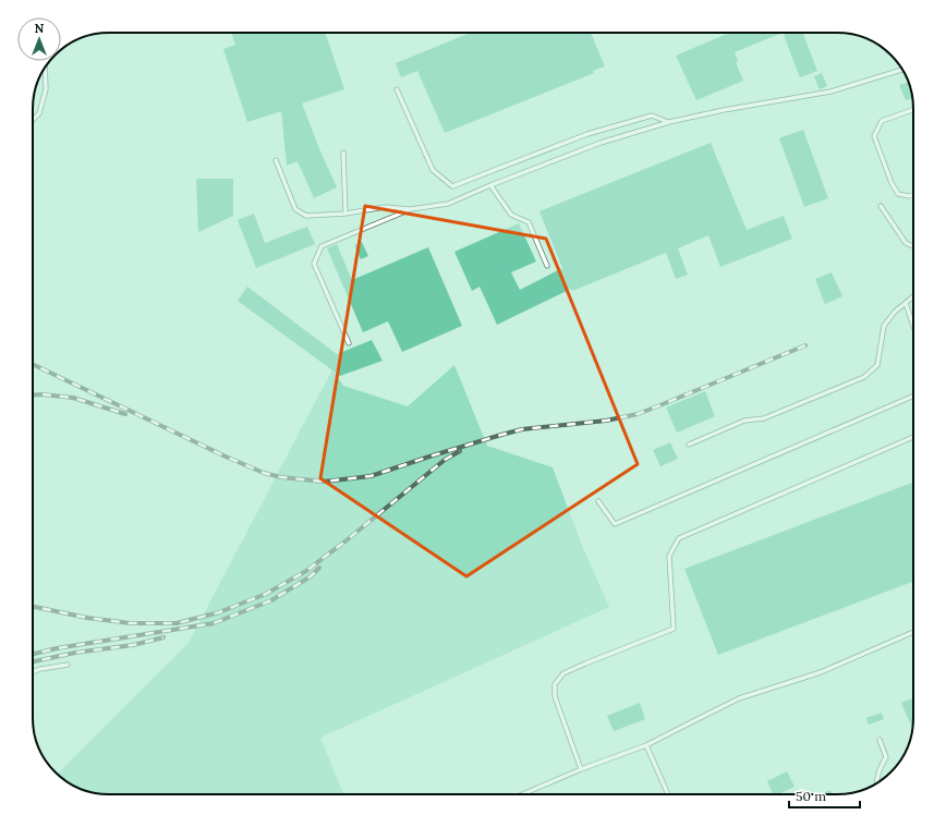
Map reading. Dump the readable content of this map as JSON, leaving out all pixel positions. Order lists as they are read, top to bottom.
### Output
{
  "scale_bar": "50 m",
  "north": "top"
}
